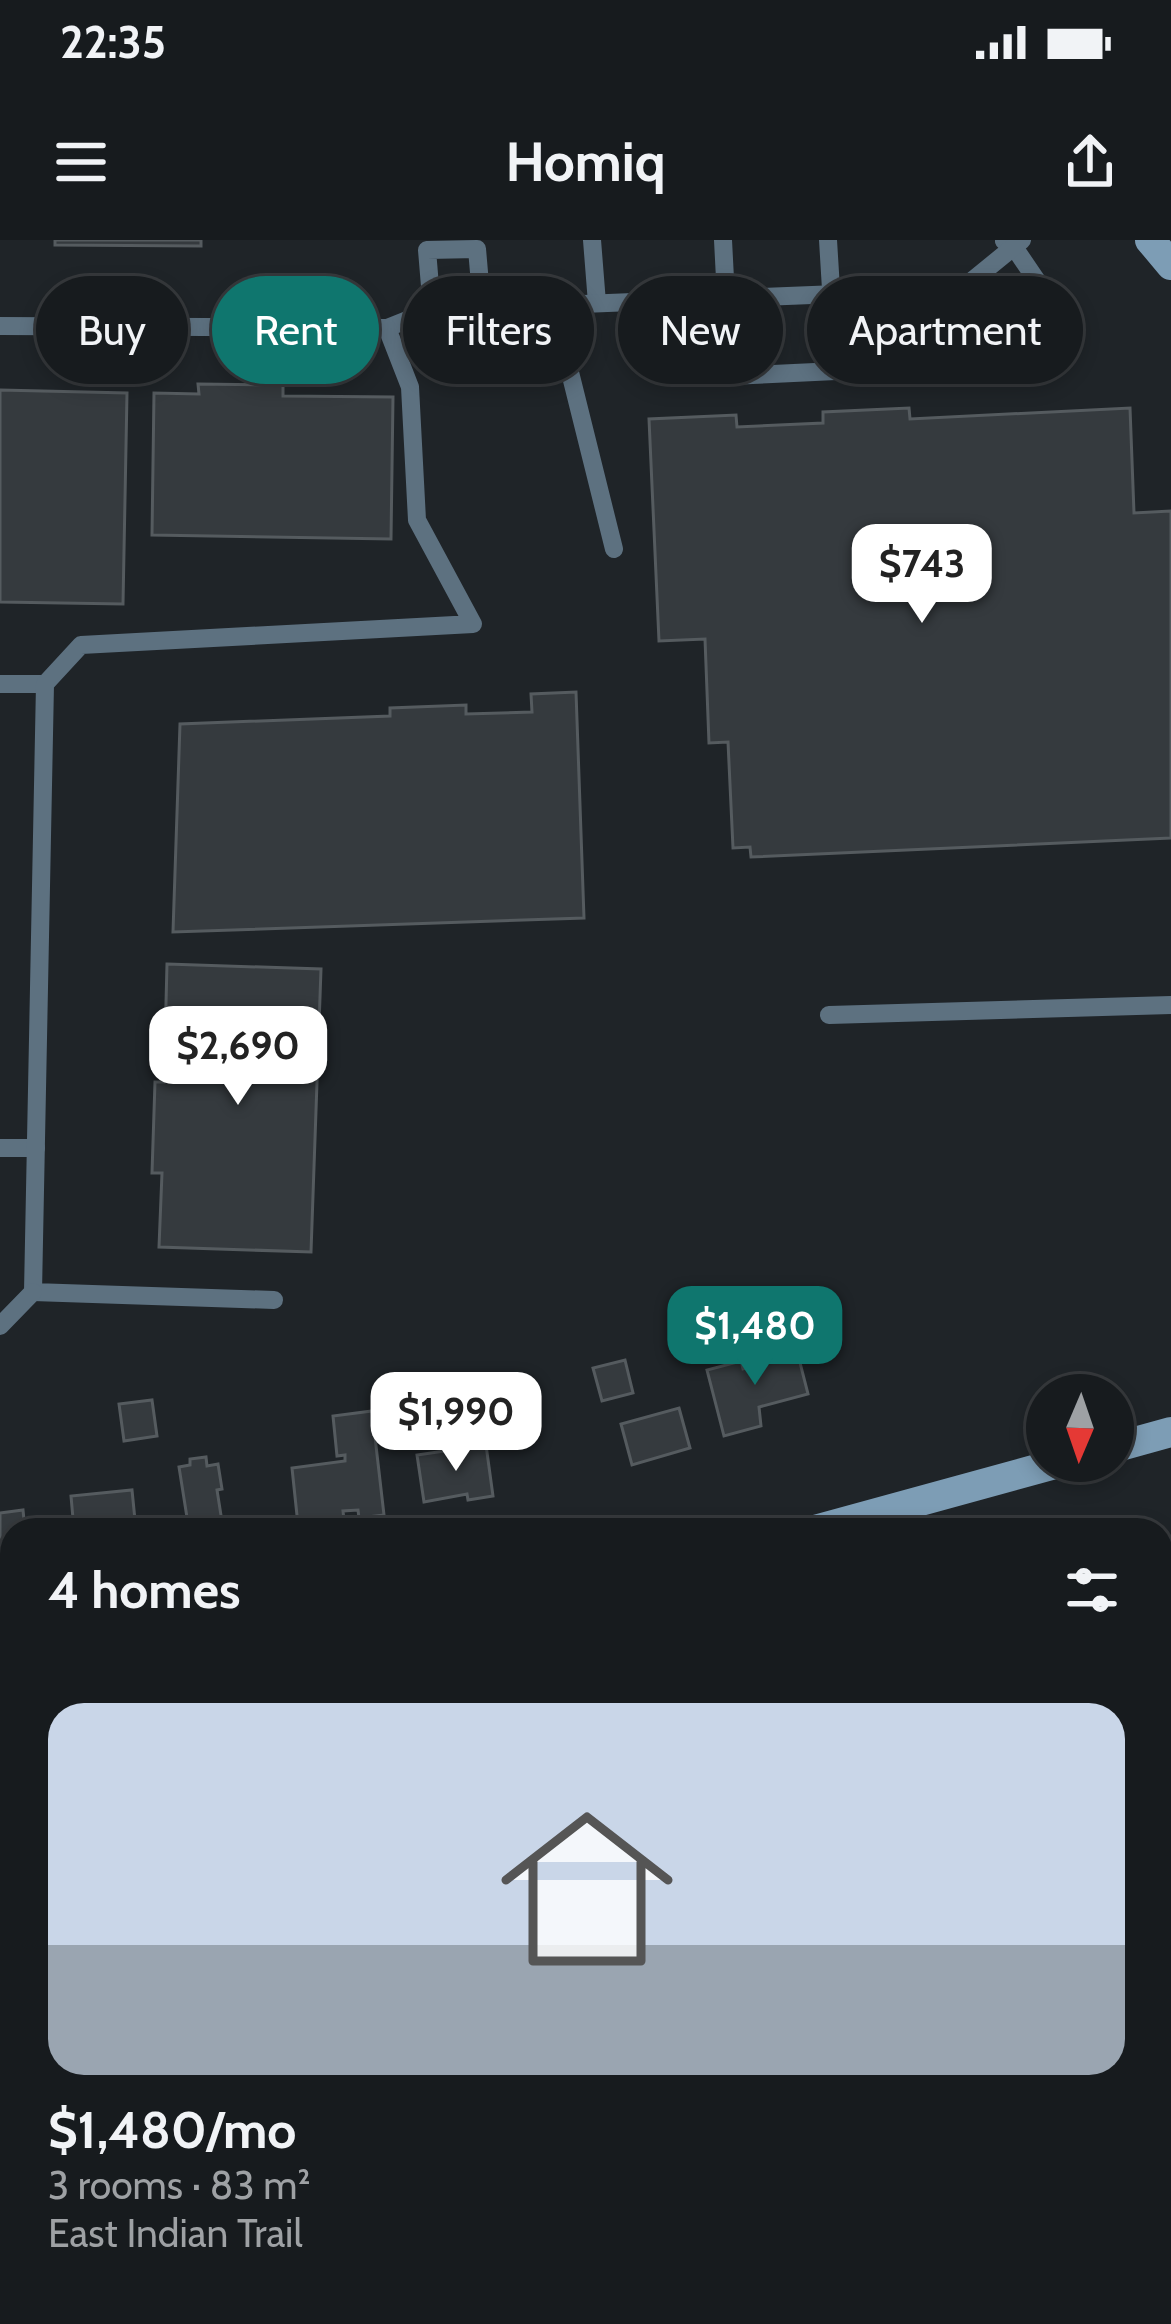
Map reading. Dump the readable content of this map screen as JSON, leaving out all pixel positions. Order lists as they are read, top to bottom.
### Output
{
  "north": "bottom",
  "page": {
    "status": "22:35",
    "header": "Homiq",
    "chip": [
      "Buy",
      "Rent",
      "Filters",
      "New",
      "Apartment"
    ],
    "price": [
      "$743",
      "$2,690",
      "$1,480",
      "$1,990"
    ],
    "heading": "4 homes",
    "list": [
      {
        "name": "$1,480/mo",
        "note": "3 rooms · 83 m² · East Indian Trail"
      }
    ]
  }
}
